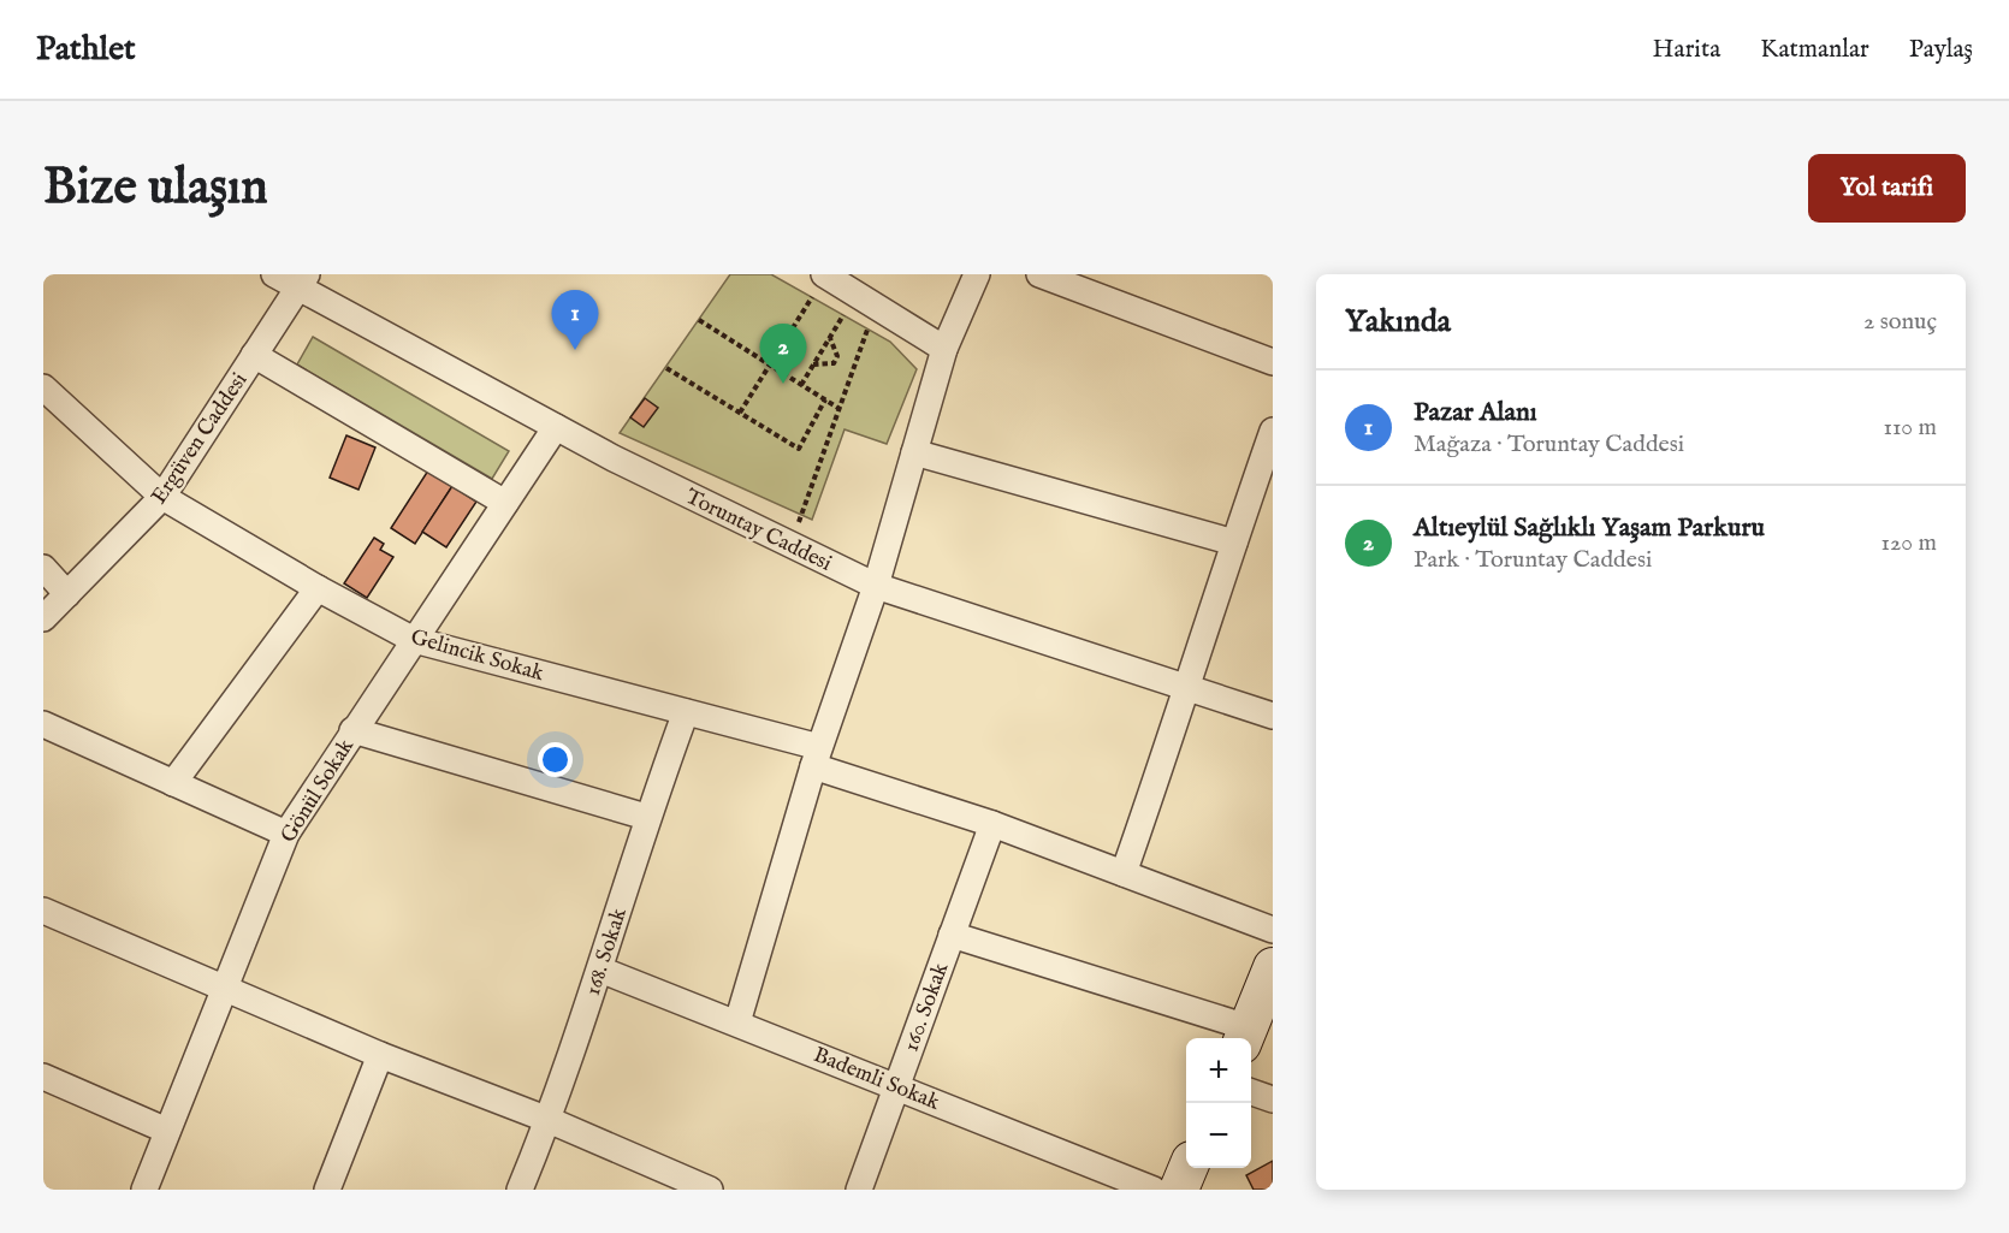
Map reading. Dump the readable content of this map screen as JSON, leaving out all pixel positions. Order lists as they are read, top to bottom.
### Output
{
  "streets": {
    "street": [
      "Ergüven Caddesi",
      "Toruntay Caddesi",
      "Gelincik Sokak",
      "Gönül Sokak",
      "168. Sokak",
      "160. Sokak",
      "Bademli Sokak"
    ]
  },
  "crossings": [
    ["Ergüven Caddesi", "Toruntay Caddesi"],
    ["Ergüven Caddesi", "Gelincik Sokak"],
    ["Toruntay Caddesi", "Gönül Sokak"],
    ["Gelincik Sokak", "Gönül Sokak"],
    ["Gelincik Sokak", "168. Sokak"],
    ["Gelincik Sokak", "160. Sokak"],
    ["168. Sokak", "Bademli Sokak"],
    ["160. Sokak", "Bademli Sokak"]
  ],
  "page": {
    "header": "Pathlet",
    "nav": ["Harita", "Katmanlar", "Paylaş"],
    "buttons": "Yol tarifi",
    "title": "Bize ulaşın",
    "heading": ["Yakında", "2 sonuç"],
    "pins": ["1", "2"],
    "list": [
      {
        "mark": "1",
        "name": "Pazar Alanı",
        "note": "Mağaza · Toruntay Caddesi",
        "value": "110 m"
      },
      {
        "mark": "2",
        "name": "Altıeylül Sağlıklı Yaşam Parkuru",
        "note": "Park · Toruntay Caddesi",
        "value": "120 m"
      }
    ],
    "map_buttons": ["+", "−"]
  }
}
